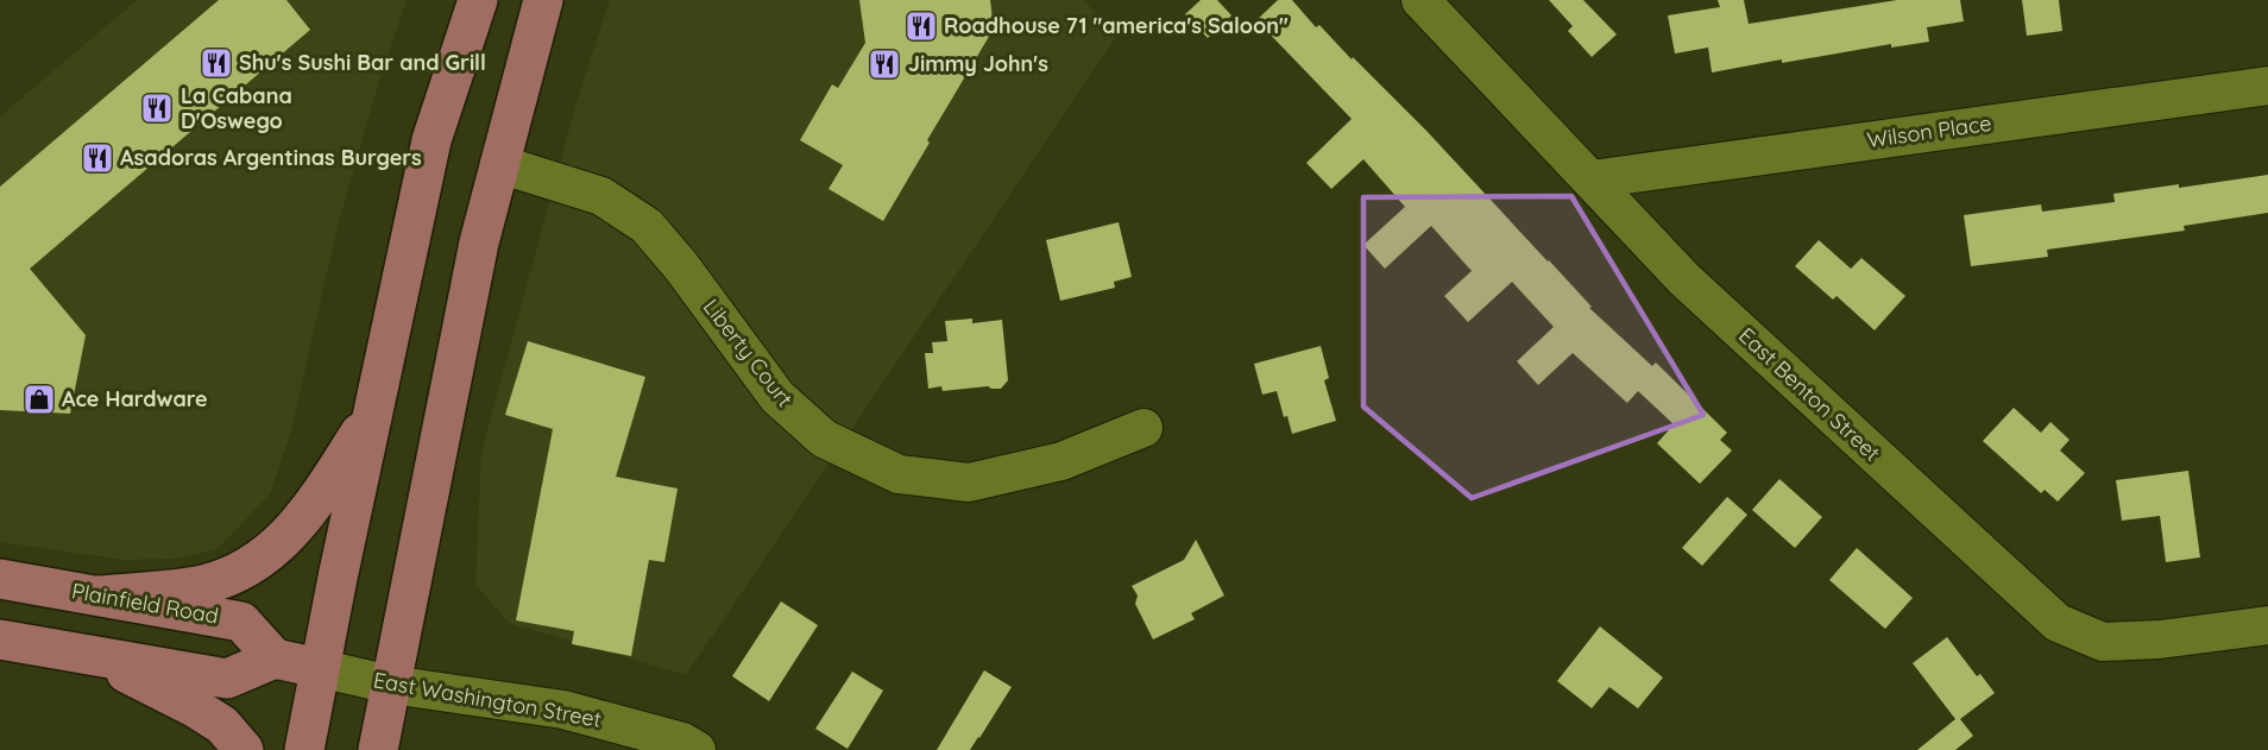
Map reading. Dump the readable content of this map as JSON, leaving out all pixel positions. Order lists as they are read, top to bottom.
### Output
{
  "streets": {
    "main road": ["Plainfield Road"],
    "street": [
      "Wilson Place",
      "Liberty Court",
      "East Benton Street",
      "East Washington Street"
    ]
  },
  "crossings": [
    ["Wilson Place", "East Benton Street"]
  ],
  "places": {
    "restaurant": [
      "Roadhouse 71 \"america's Saloon\"",
      "Shu's Sushi Bar and Grill",
      "Jimmy John's",
      "La Cabana D'Oswego",
      "Asadoras Argentinas Burgers"
    ],
    "shop": ["Ace Hardware"]
  }
}
